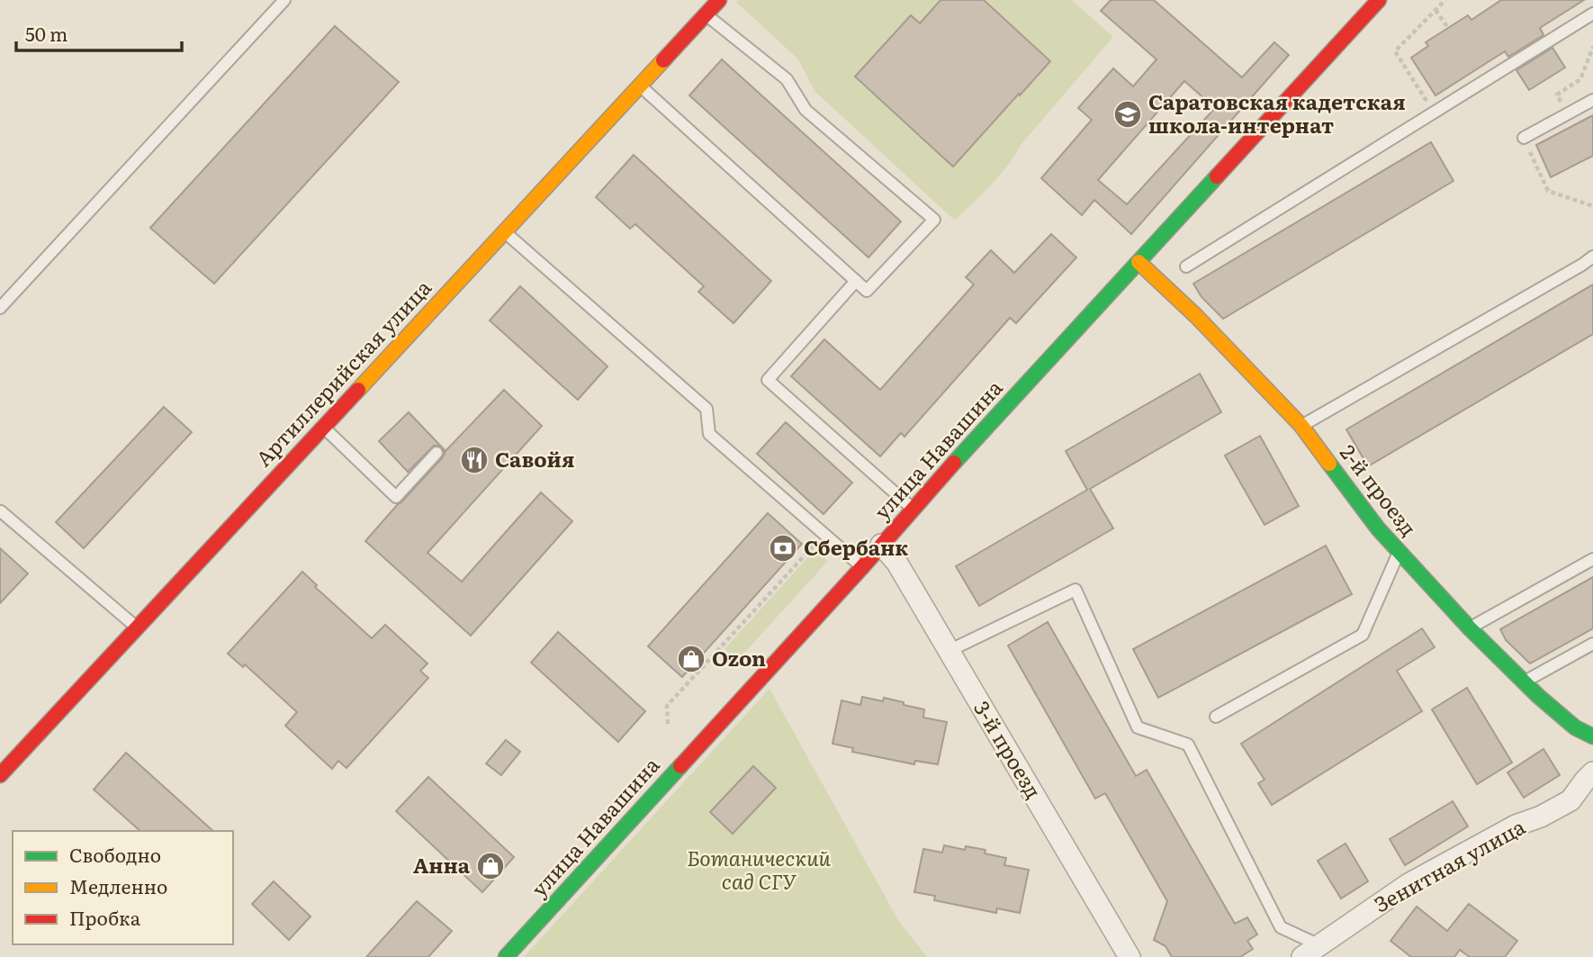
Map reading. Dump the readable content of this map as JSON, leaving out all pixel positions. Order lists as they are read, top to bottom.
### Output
{
  "streets": {
    "street": [
      "Артиллерийская улица",
      "улица Навашина",
      "2-й проезд",
      "3-й проезд",
      "Зенитная улица"
    ]
  },
  "crossings": [
    ["улица Навашина", "2-й проезд"],
    ["улица Навашина", "3-й проезд"]
  ],
  "parks": ["Ботанический сад СГУ"],
  "places": {
    "school or university": ["Саратовская кадетская школа-интернат"],
    "restaurant": ["Савойя"],
    "bank": ["Сбербанк"],
    "shop": ["Ozon", "Анна"]
  },
  "legend": ["Свободно", "Медленно", "Пробка"],
  "scale_bar": "50 m"
}
